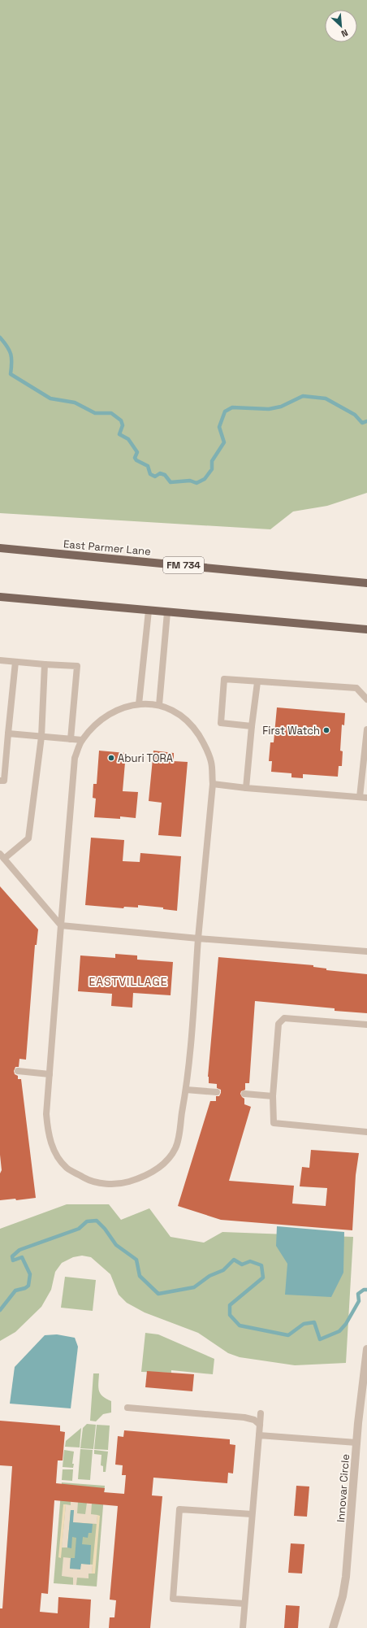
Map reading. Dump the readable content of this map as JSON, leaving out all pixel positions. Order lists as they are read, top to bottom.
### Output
{
  "streets": {
    "main road": ["East Parmer Lane", "FM 734"],
    "street": ["Innovar Circle"]
  },
  "districts": ["EASTVILLAGE"],
  "places": ["First Watch", "Aburi TORA"],
  "north": "bottom right"
}
